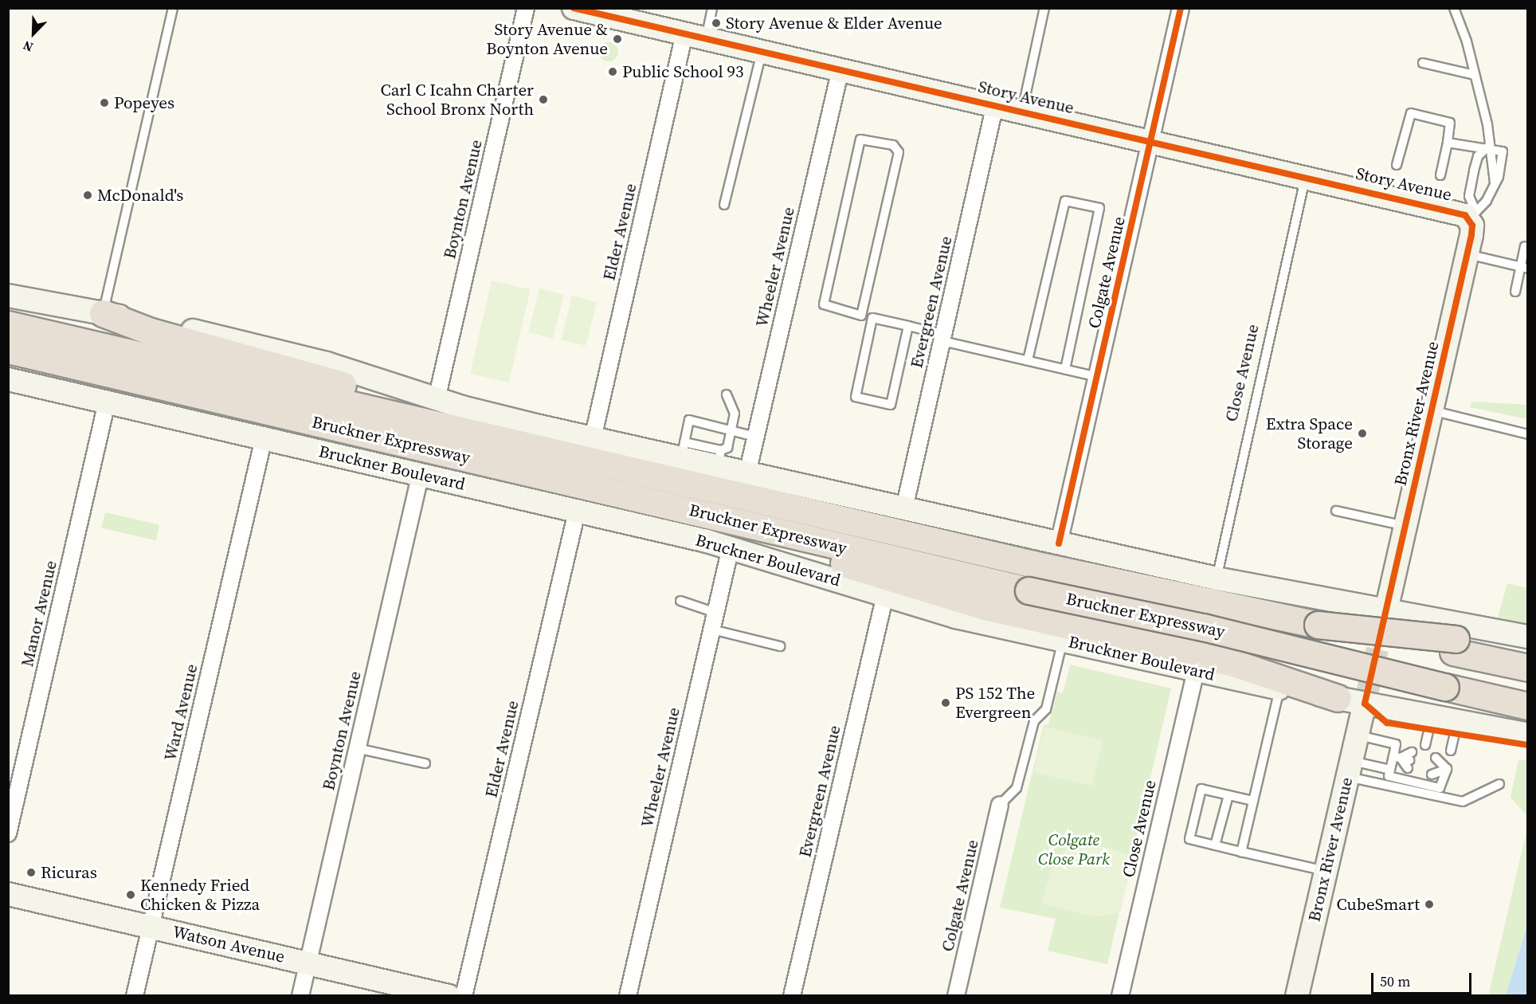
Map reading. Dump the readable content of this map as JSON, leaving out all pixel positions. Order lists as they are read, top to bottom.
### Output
{
  "streets": {
    "highway": ["Bruckner Expressway"],
    "main road": [
      "Story Avenue",
      "Bronx River Avenue",
      "Bruckner Boulevard",
      "Watson Avenue"
    ],
    "street": [
      "Boynton Avenue",
      "Elder Avenue",
      "Wheeler Avenue",
      "Colgate Avenue",
      "Evergreen Avenue",
      "Close Avenue",
      "Manor Avenue",
      "Ward Avenue"
    ]
  },
  "crossings": [
    ["Story Avenue", "Elder Avenue"],
    ["Story Avenue", "Wheeler Avenue"],
    ["Story Avenue", "Colgate Avenue"],
    ["Story Avenue", "Evergreen Avenue"],
    ["Story Avenue", "Close Avenue"],
    ["Story Avenue", "Bronx River Avenue"],
    ["Boynton Avenue", "Bruckner Boulevard"],
    ["Boynton Avenue", "Watson Avenue"],
    ["Elder Avenue", "Bruckner Boulevard"],
    ["Wheeler Avenue", "Bruckner Boulevard"],
    ["Evergreen Avenue", "Bruckner Boulevard"],
    ["Close Avenue", "Bruckner Boulevard"],
    ["Bronx River Avenue", "Bruckner Boulevard"],
    ["Bruckner Boulevard", "Manor Avenue"],
    ["Bruckner Boulevard", "Ward Avenue"],
    ["Ward Avenue", "Watson Avenue"]
  ],
  "parks": ["Colgate Close Park"],
  "places": [
    "Story Avenue & Elder Avenue",
    "Story Avenue & Boynton Avenue",
    "Public School 93",
    "Carl C Icahn Charter School Bronx North",
    "Popeyes",
    "McDonald's",
    "Extra Space Storage",
    "PS 152 The Evergreen",
    "Ricuras",
    "Kennedy Fried Chicken & Pizza",
    "CubeSmart"
  ],
  "scale_bar": "50 m",
  "north": "bottom left"
}
